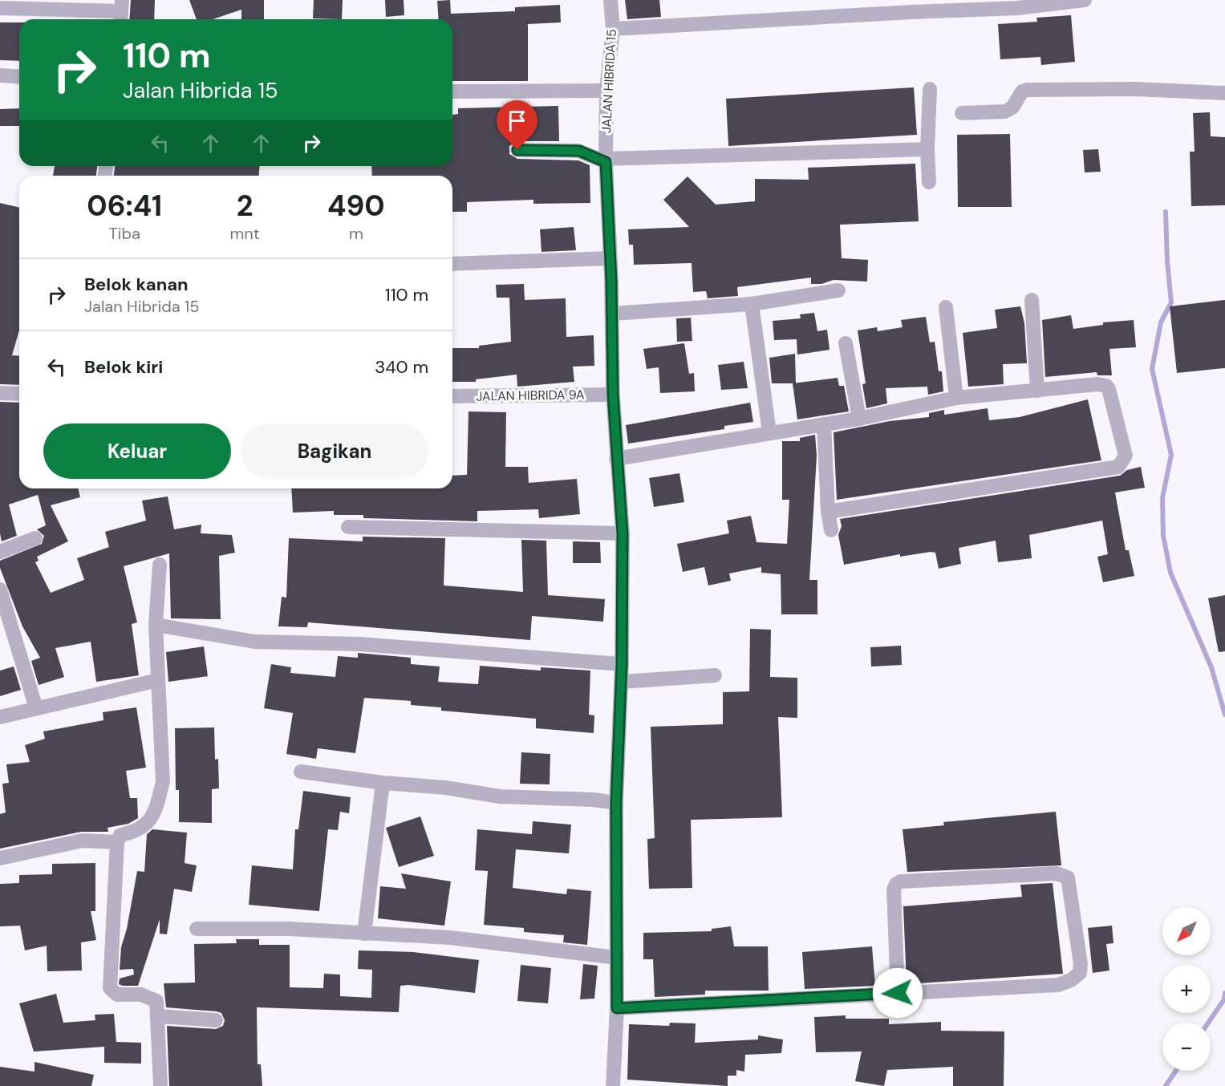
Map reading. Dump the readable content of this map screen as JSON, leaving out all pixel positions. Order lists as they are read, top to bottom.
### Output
{
  "streets": {
    "street": ["JALAN HIBRIDA 15", "JALAN HIBRIDA 9A"]
  },
  "crossings": [
    ["JALAN HIBRIDA 15", "JALAN HIBRIDA 9A"]
  ],
  "north": "bottom left",
  "page": {
    "turn": ["110 m", "Jalan Hibrida 15"],
    "eta": [
      "06:41",
      "Tiba",
      "2",
      "mnt",
      "490",
      "m"
    ],
    "list": [
      {
        "name": "Belok kanan",
        "note": "Jalan Hibrida 15",
        "value": "110 m"
      },
      {
        "name": "Belok kiri",
        "value": "340 m"
      }
    ],
    "buttons": ["Keluar", "Bagikan"],
    "map_buttons": ["+", "−"]
  }
}
